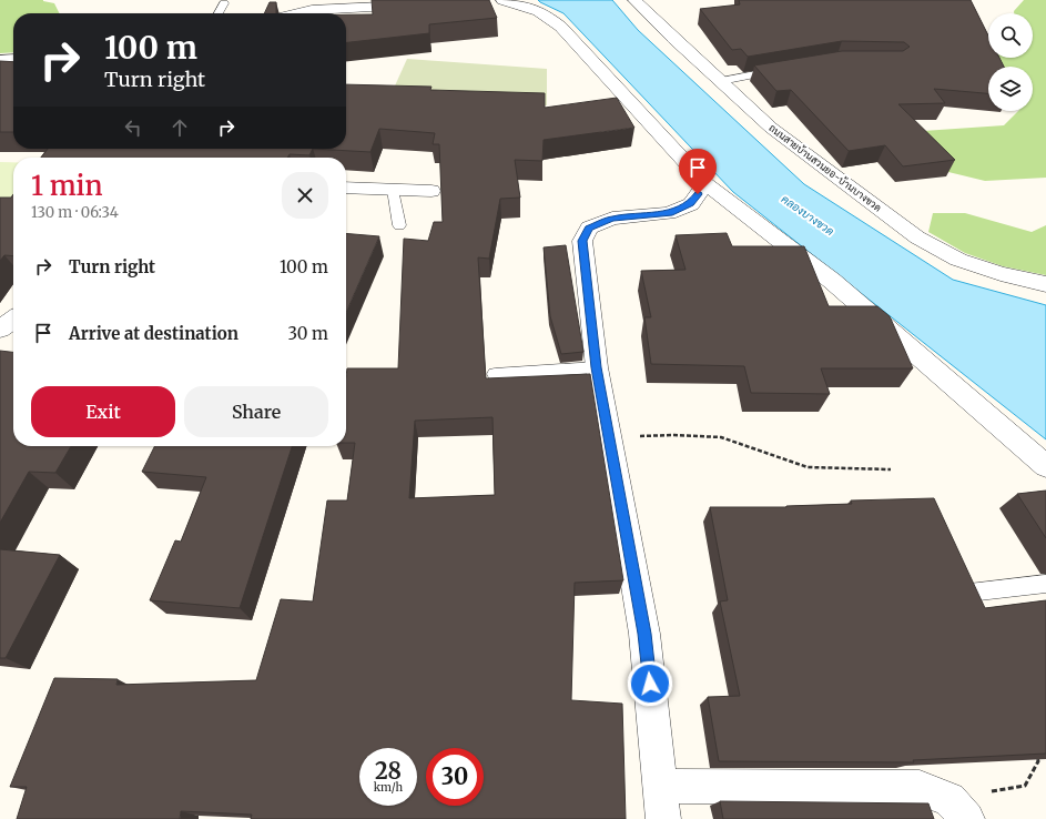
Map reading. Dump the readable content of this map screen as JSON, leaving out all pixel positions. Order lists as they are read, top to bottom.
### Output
{
  "streets": {
    "street": ["ถนนสายบ้านสวนยอ-บ้านบางขวด"]
  },
  "water": ["คลองบางขวด"],
  "page": {
    "turn": ["100 m", "Turn right"],
    "heading": ["1 min", "130 m · 06:34"],
    "list": [
      {
        "name": "Turn right",
        "value": "100 m"
      },
      {
        "name": "Arrive at destination",
        "value": "30 m"
      }
    ],
    "buttons": ["Exit", "Share"],
    "speed": "28 km/h",
    "limit": "30"
  }
}
